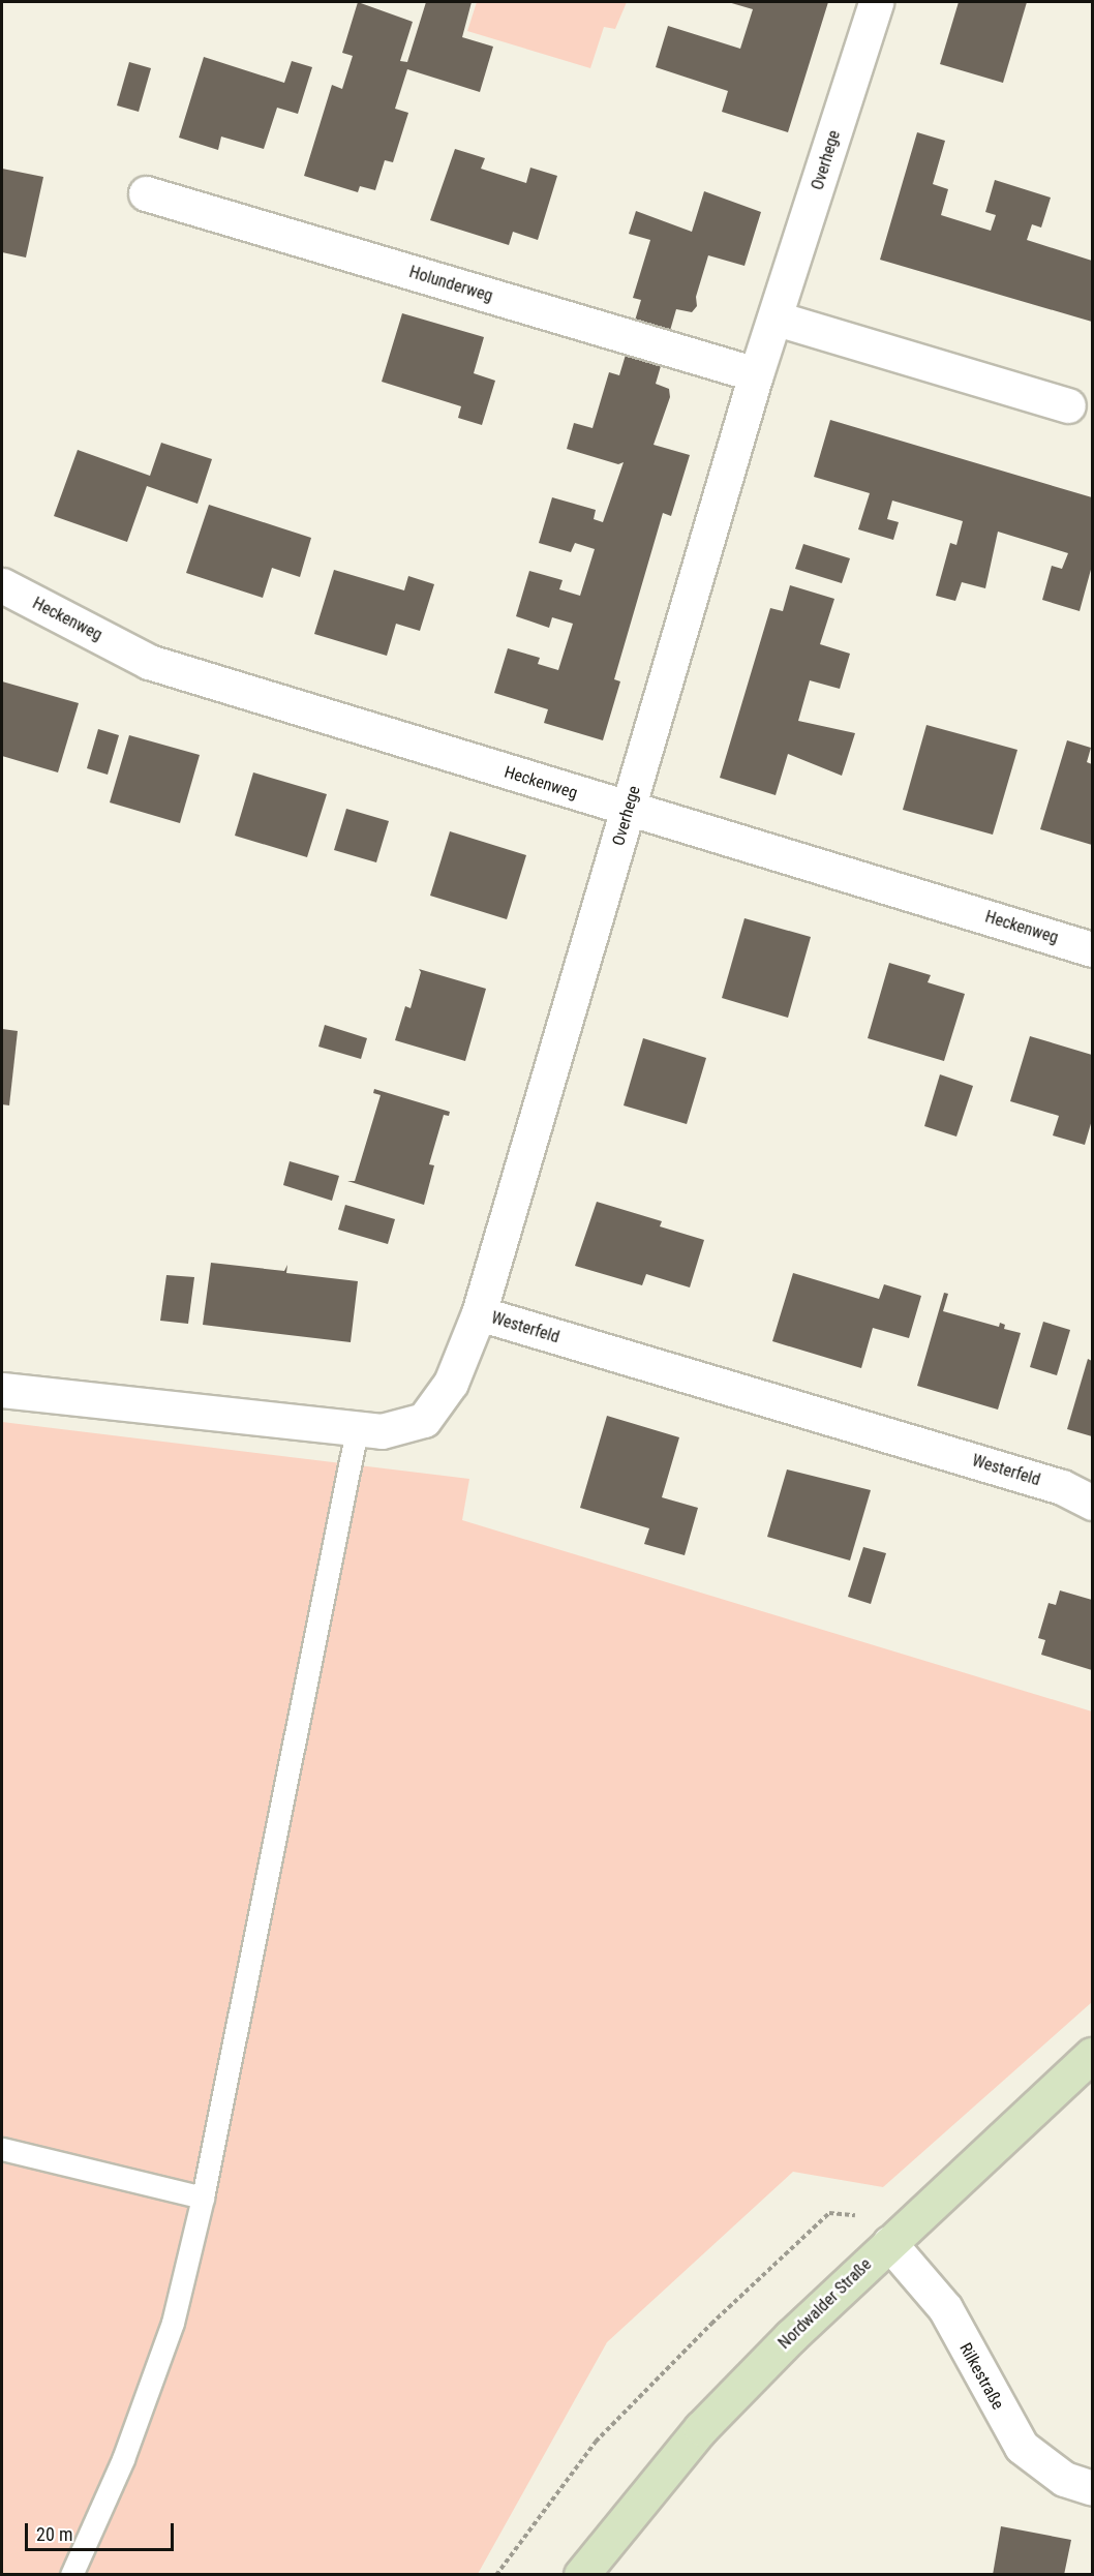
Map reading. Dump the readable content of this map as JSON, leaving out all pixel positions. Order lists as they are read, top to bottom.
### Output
{
  "streets": {
    "street": [
      "Overhege",
      "Holunderweg",
      "Heckenweg",
      "Westerfeld",
      "Nordwalder Straße",
      "Rilkestraße"
    ]
  },
  "crossings": [
    ["Overhege", "Holunderweg"],
    ["Overhege", "Heckenweg"],
    ["Overhege", "Westerfeld"],
    ["Nordwalder Straße", "Rilkestraße"]
  ],
  "scale_bar": "20 m"
}
